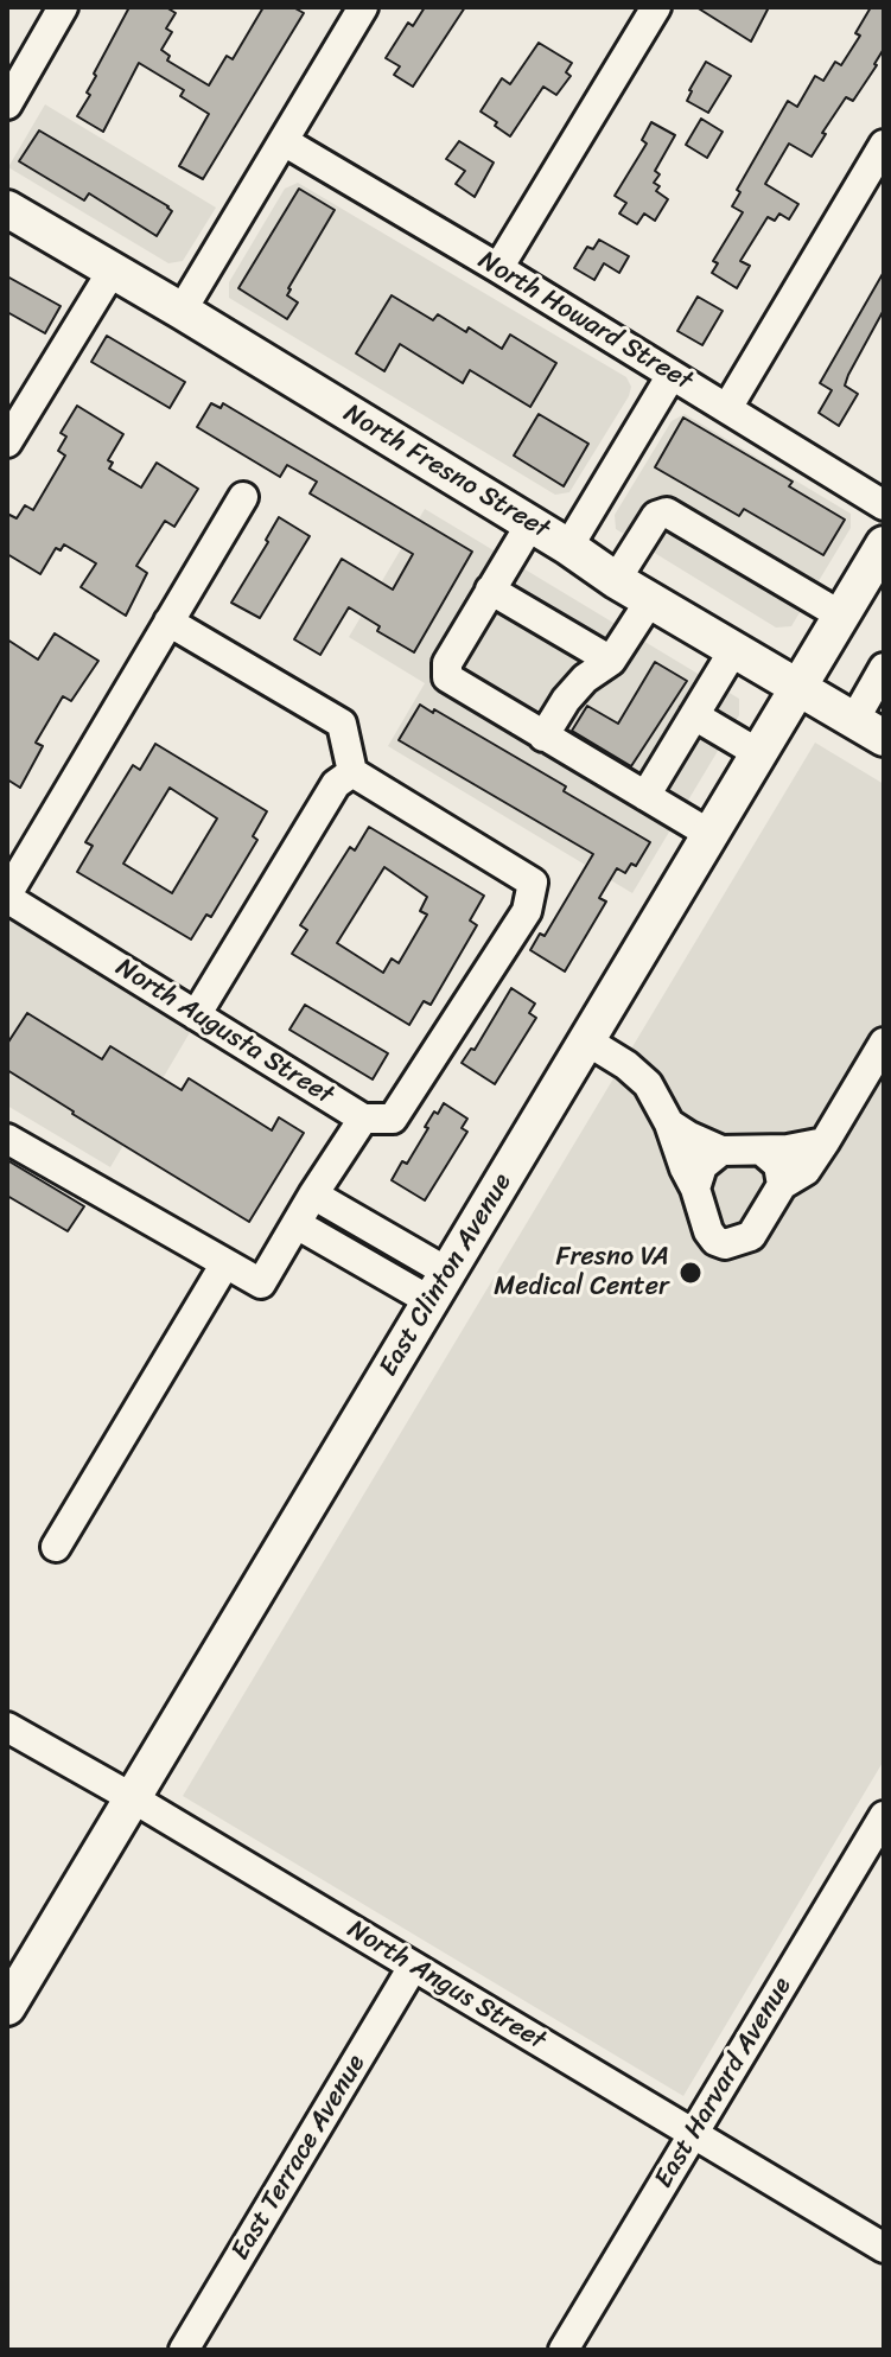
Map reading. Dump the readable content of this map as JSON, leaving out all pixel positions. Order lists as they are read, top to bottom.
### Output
{
  "streets": {
    "main road": ["North Fresno Street", "East Clinton Avenue"],
    "street": [
      "North Howard Street",
      "North Augusta Street",
      "North Angus Street",
      "East Harvard Avenue",
      "East Terrace Avenue"
    ]
  },
  "crossings": [
    ["North Fresno Street", "East Clinton Avenue"],
    ["East Clinton Avenue", "North Angus Street"],
    ["North Angus Street", "East Harvard Avenue"],
    ["North Angus Street", "East Terrace Avenue"]
  ],
  "places": ["Fresno VA Medical Center"]
}
